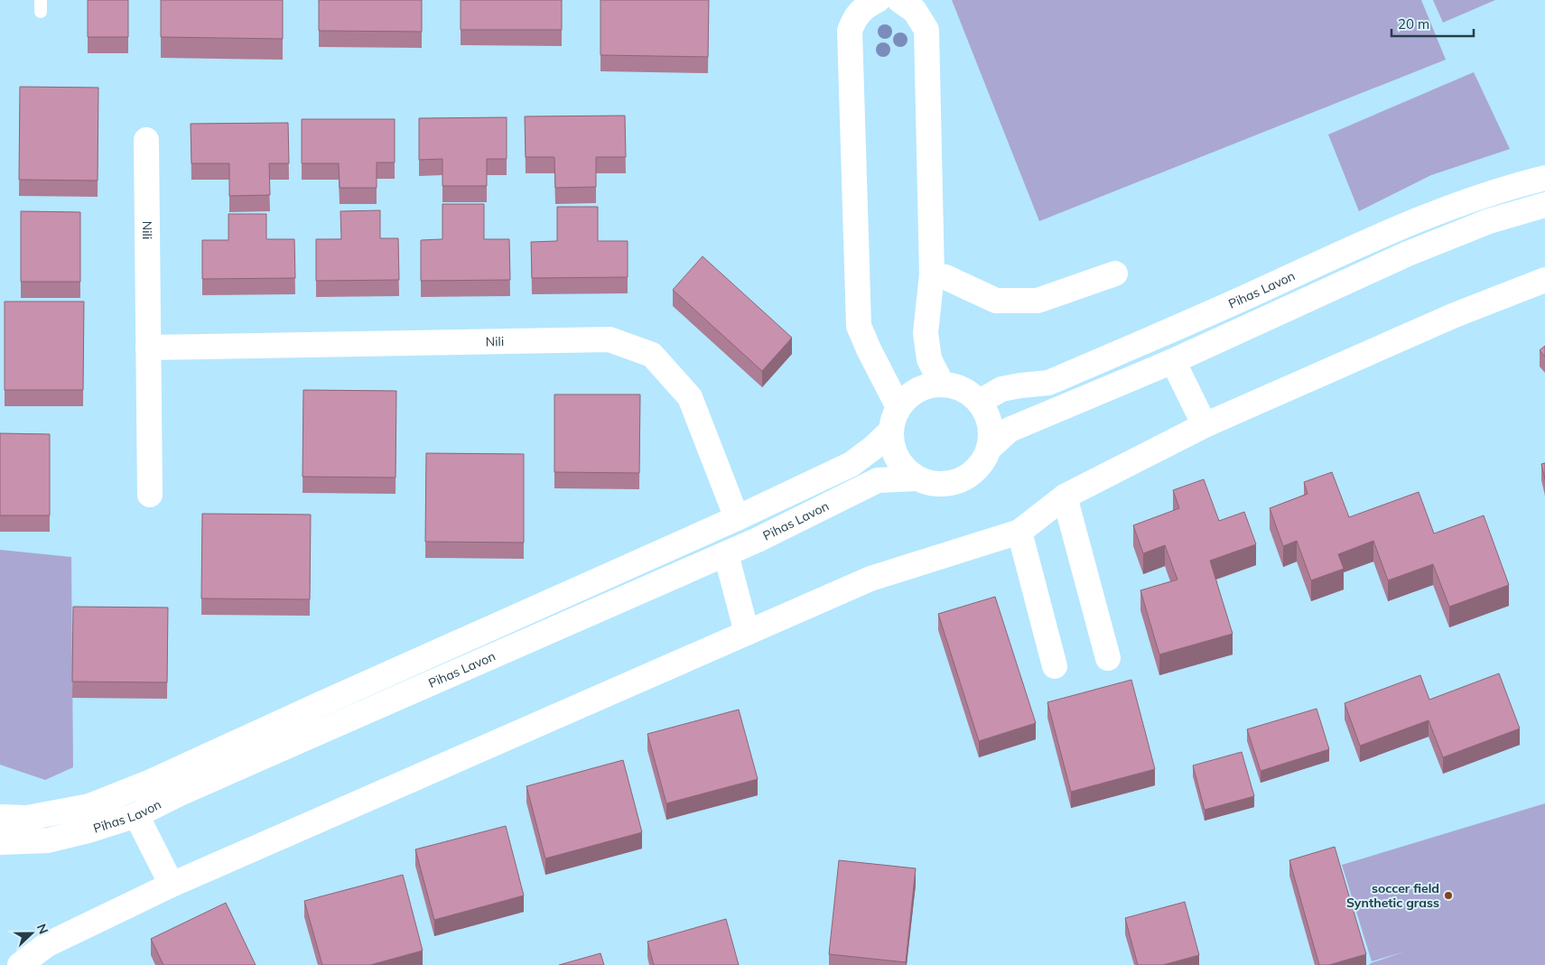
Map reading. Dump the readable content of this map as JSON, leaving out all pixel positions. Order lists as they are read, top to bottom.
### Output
{
  "streets": {
    "street": ["Nili", "Pihas Lavon"]
  },
  "crossings": [
    ["Nili", "Pihas Lavon"]
  ],
  "places": ["soccer field Synthetic grass"],
  "scale_bar": "20 m",
  "north": "right"
}
